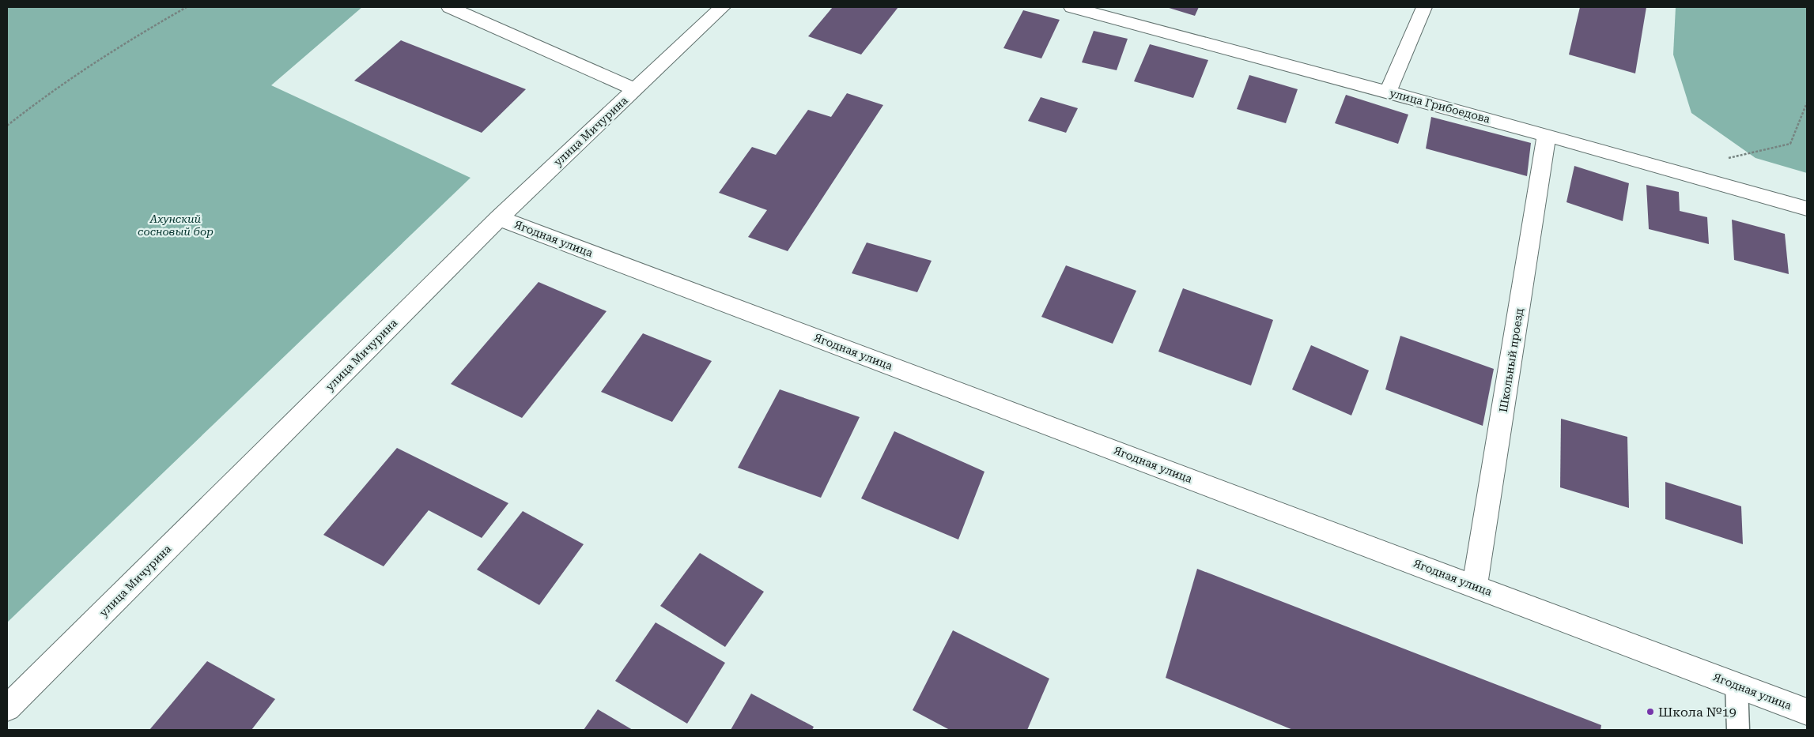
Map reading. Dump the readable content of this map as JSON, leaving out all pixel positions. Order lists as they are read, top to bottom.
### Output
{
  "streets": {
    "street": [
      "улица Грибоедова",
      "улица Мичурина",
      "Ягодная улица",
      "Школьный проезд"
    ]
  },
  "crossings": [
    ["улица Грибоедова", "Школьный проезд"],
    ["улица Мичурина", "Ягодная улица"],
    ["Ягодная улица", "Школьный проезд"]
  ],
  "parks": ["Ахунский сосновый бор"],
  "places": ["Школа №19"]
}
